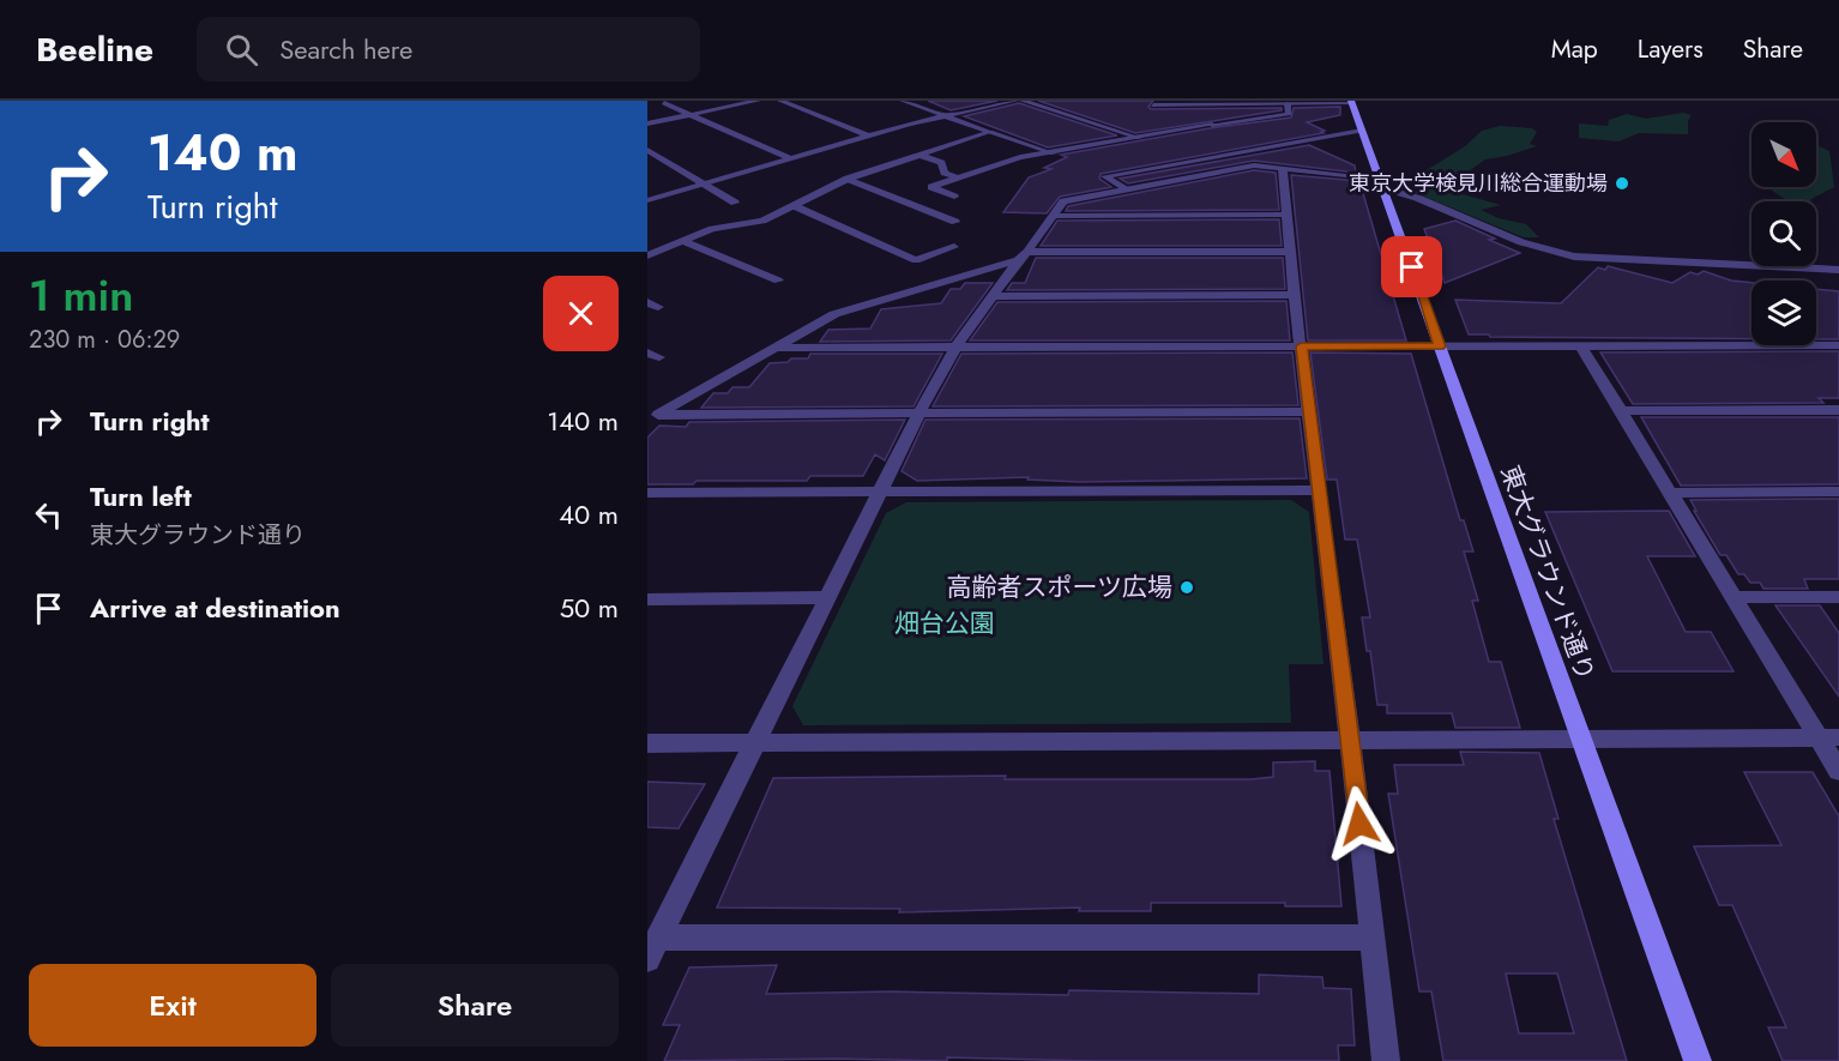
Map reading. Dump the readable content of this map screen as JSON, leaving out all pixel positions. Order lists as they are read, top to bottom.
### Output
{
  "streets": {
    "street": ["東大グラウンド通り"]
  },
  "parks": ["畑台公園"],
  "places": ["東京大学検見川総合運動場", "高齢者スポーツ広場"],
  "north": "bottom right",
  "page": {
    "header": "Beeline",
    "search": "Search here",
    "nav": ["Map", "Layers", "Share"],
    "turn": ["140 m", "Turn right"],
    "heading": ["1 min", "230 m · 06:29"],
    "list": [
      {
        "name": "Turn right",
        "value": "140 m"
      },
      {
        "name": "Turn left",
        "note": "東大グラウンド通り",
        "value": "40 m"
      },
      {
        "name": "Arrive at destination",
        "value": "50 m"
      }
    ],
    "buttons": ["Exit", "Share"]
  }
}
